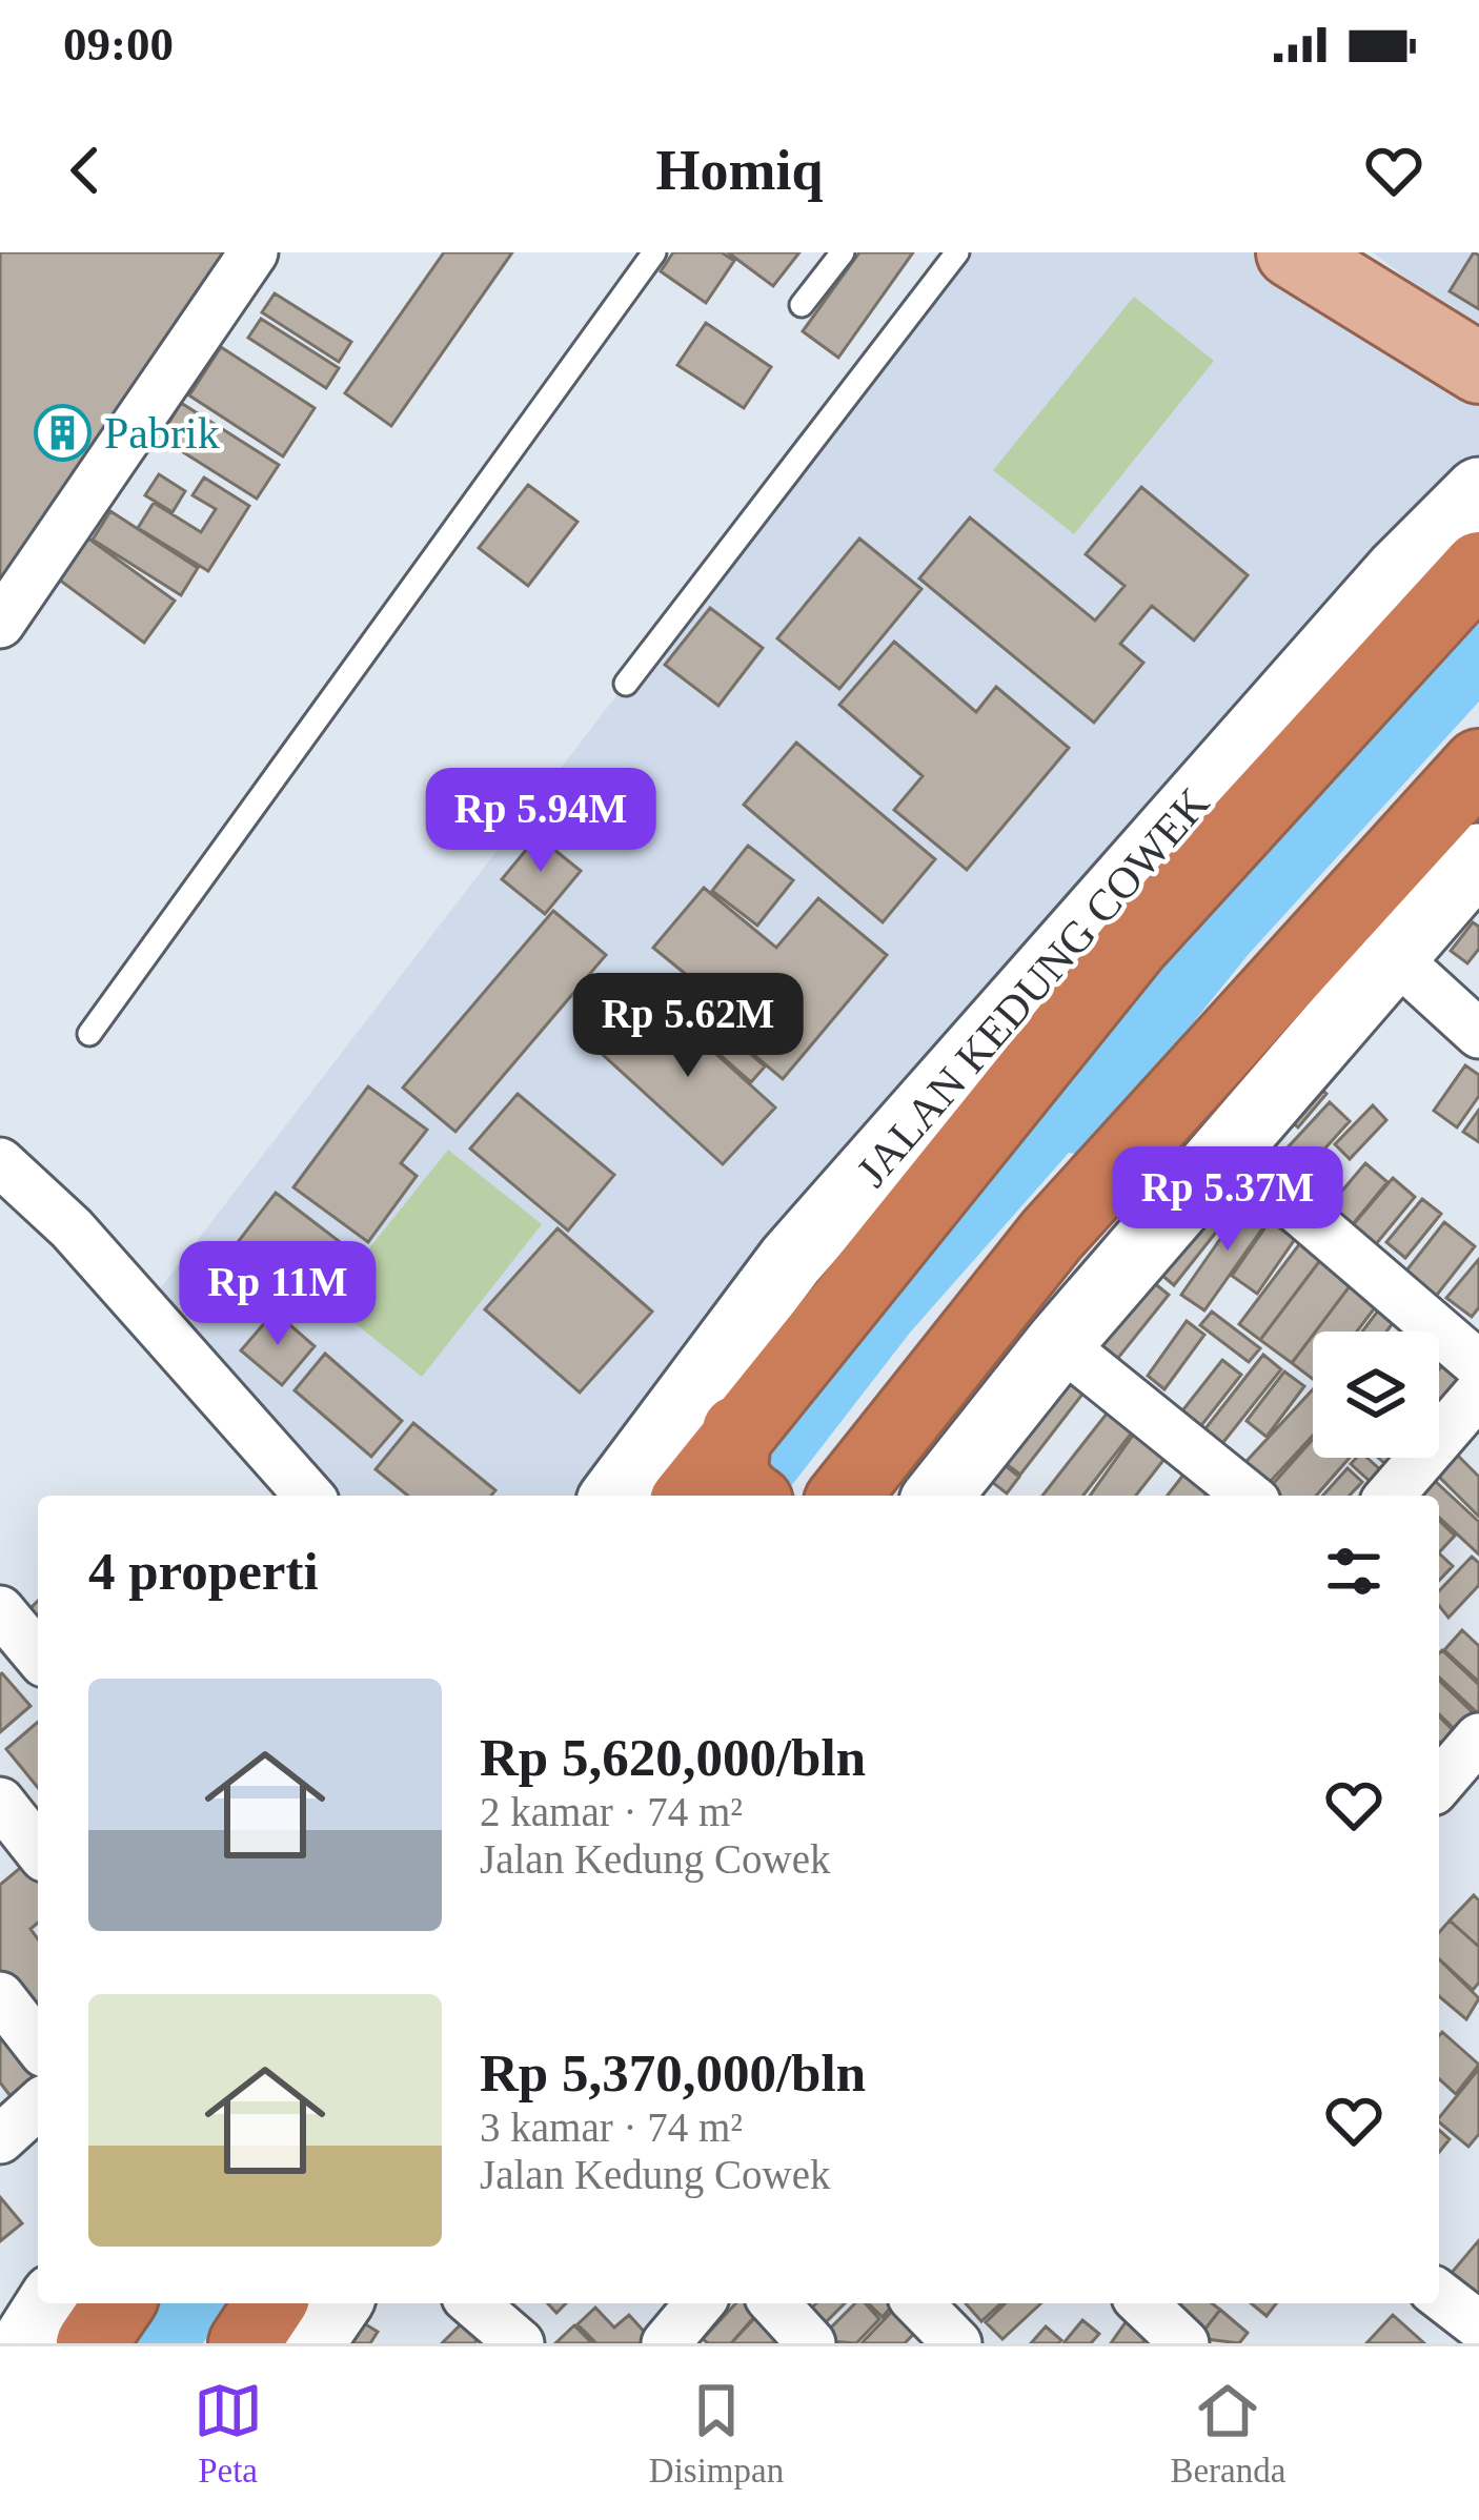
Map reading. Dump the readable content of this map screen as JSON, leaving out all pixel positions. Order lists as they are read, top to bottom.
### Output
{
  "streets": {
    "highway": ["JALAN KEDUNG COWEK"]
  },
  "places": {
    "building": ["Pabrik"]
  },
  "page": {
    "status": "09:00",
    "header": "Homiq",
    "price": [
      "Rp 5.94M",
      "Rp 5.62M",
      "Rp 5.37M",
      "Rp 11M"
    ],
    "heading": "4 properti",
    "list": [
      {
        "name": "Rp 5,620,000/bln",
        "note": "2 kamar · 74 m² · Jalan Kedung Cowek"
      },
      {
        "name": "Rp 5,370,000/bln",
        "note": "3 kamar · 74 m² · Jalan Kedung Cowek"
      }
    ],
    "tabs": ["Peta", "Disimpan", "Beranda"]
  }
}
